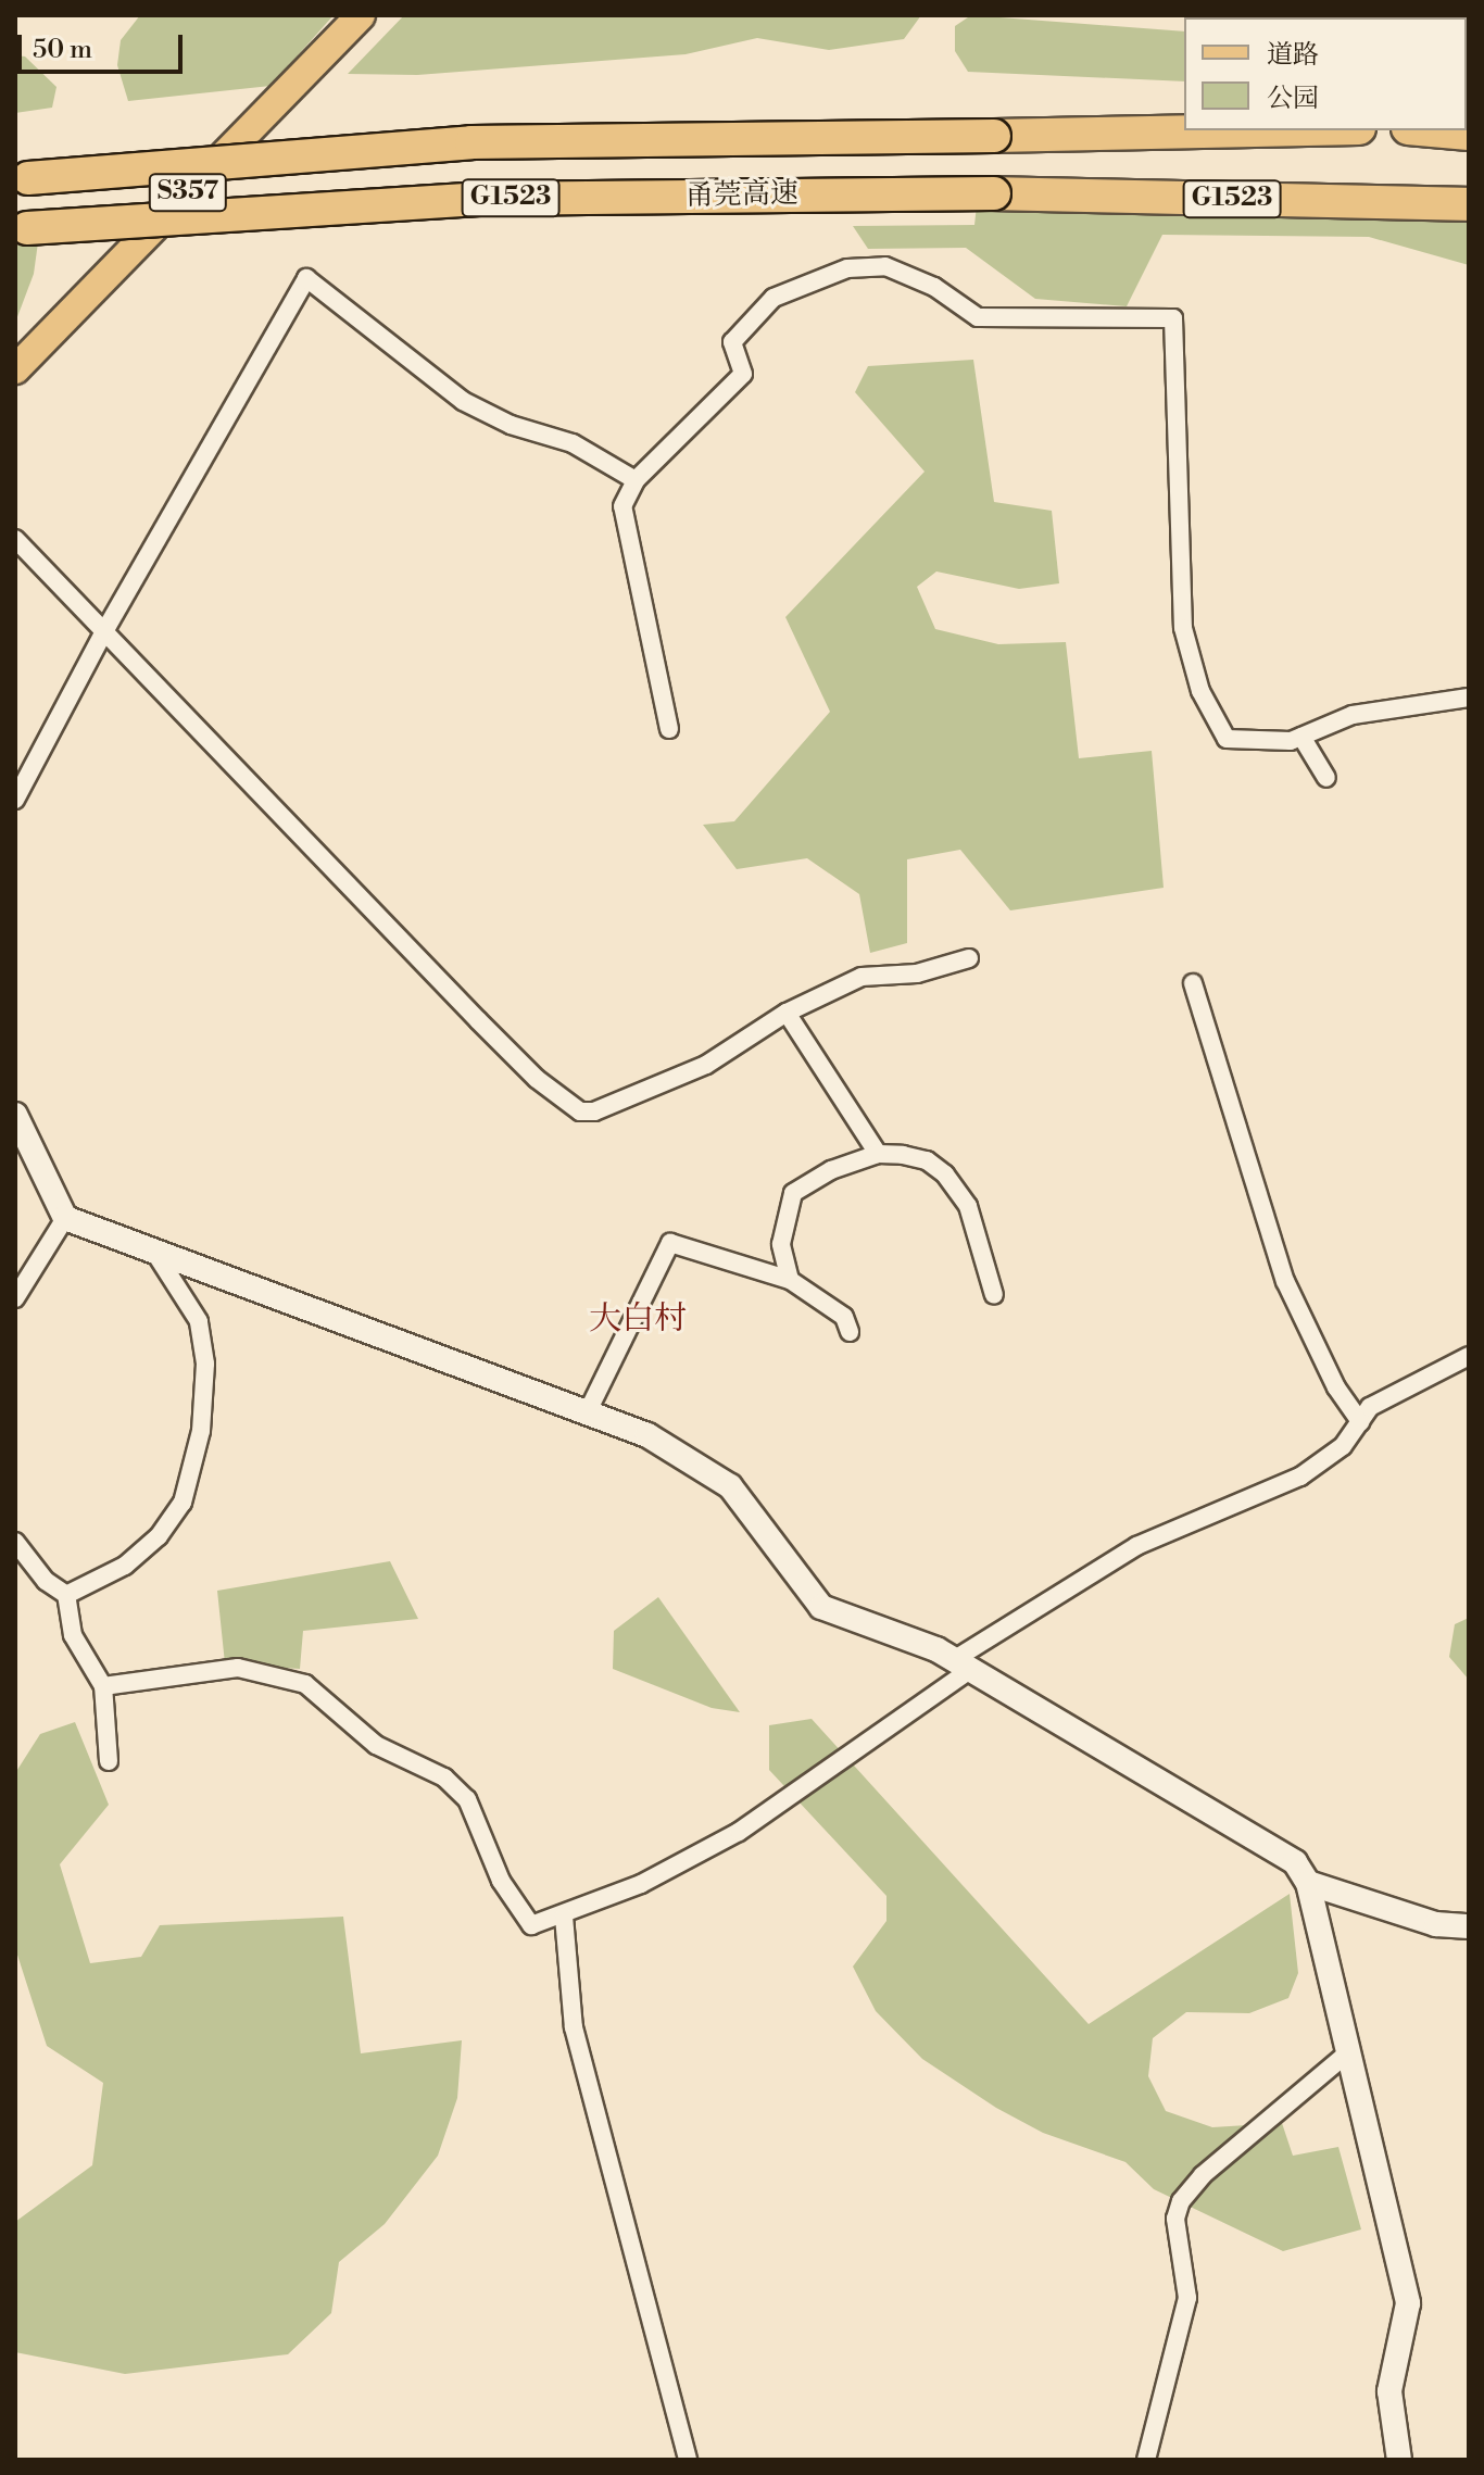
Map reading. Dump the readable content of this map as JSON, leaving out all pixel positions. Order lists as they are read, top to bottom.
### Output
{
  "streets": {
    "highway": ["甬莞高速", "G1523"],
    "main road": ["S357"]
  },
  "districts": ["大白村"],
  "legend": ["道路", "公园"],
  "scale_bar": "50 m"
}
